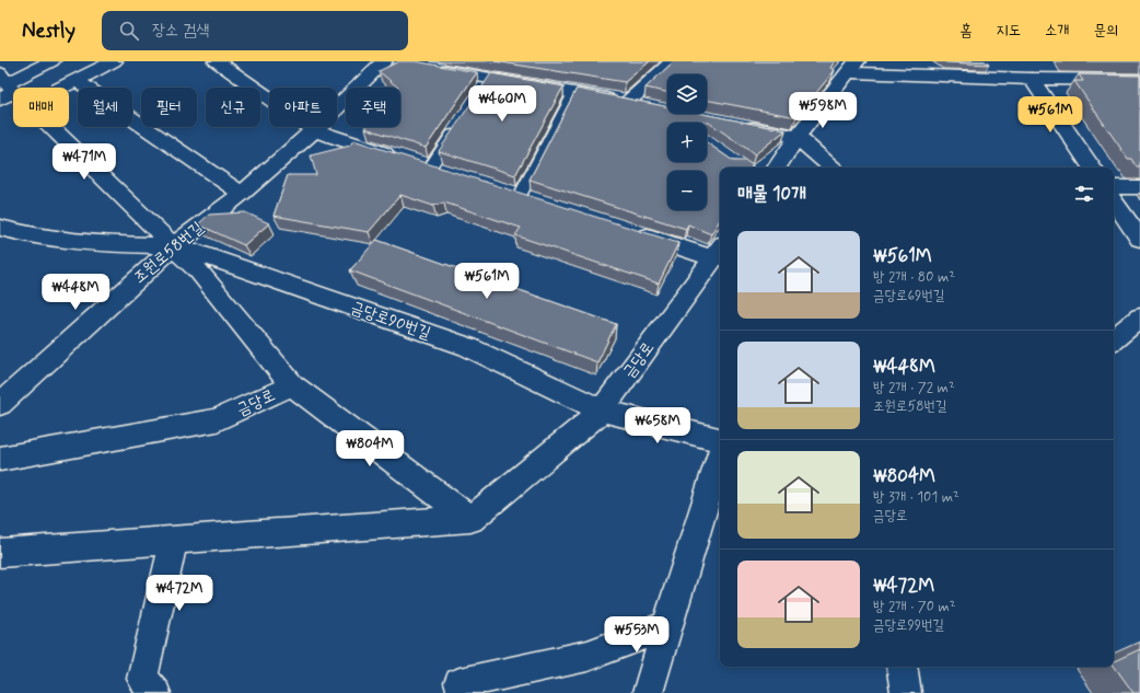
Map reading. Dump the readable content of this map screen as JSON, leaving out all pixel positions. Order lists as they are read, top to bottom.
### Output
{
  "streets": {
    "street": ["조원로58번길", "금당로90번길", "금당로"]
  },
  "crossings": [
    ["조원로58번길", "금당로90번길"],
    ["금당로90번길", "금당로"]
  ],
  "page": {
    "header": "Nestly",
    "search": "장소 검색",
    "nav": [
      "홈",
      "지도",
      "소개",
      "문의"
    ],
    "map_buttons": ["+", "−"],
    "price": [
      "₩460M",
      "₩598M",
      "₩561M",
      "₩471M",
      "₩561M",
      "₩448M",
      "₩658M",
      "₩804M",
      "₩472M",
      "₩553M"
    ],
    "chip": [
      "매매",
      "월세",
      "필터",
      "신규",
      "아파트",
      "주택"
    ],
    "heading": "매물 10개",
    "list": [
      {
        "name": "₩561M",
        "note": "방 2개 · 80 m² · 금당로69번길"
      },
      {
        "name": "₩448M",
        "note": "방 2개 · 72 m² · 조원로58번길"
      },
      {
        "name": "₩804M",
        "note": "방 3개 · 101 m² · 금당로"
      },
      {
        "name": "₩472M",
        "note": "방 2개 · 70 m² · 금당로99번길"
      }
    ]
  }
}
